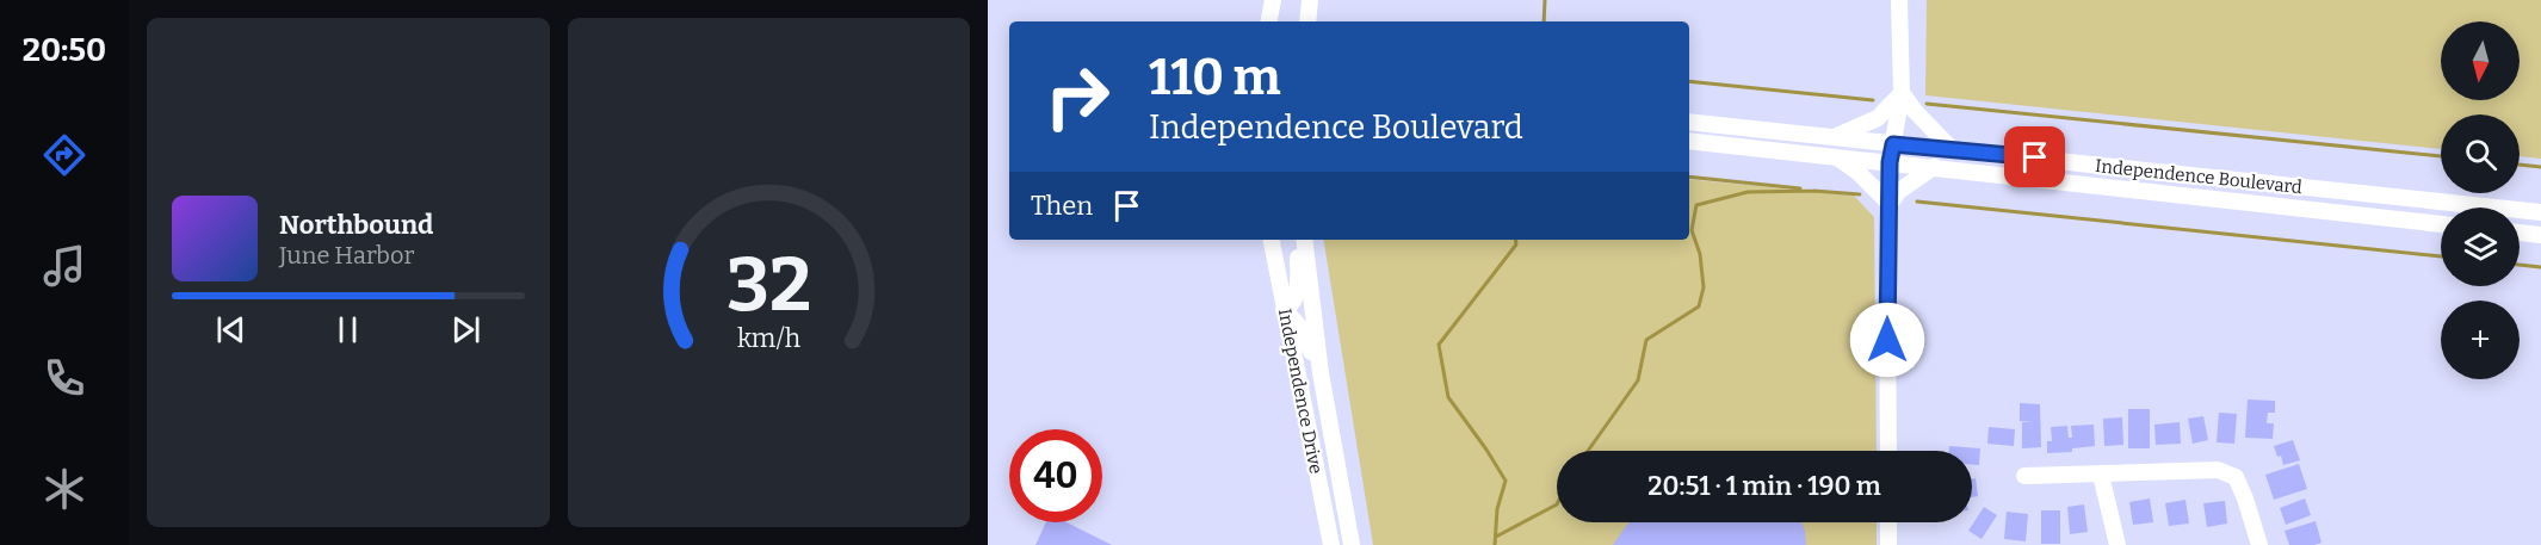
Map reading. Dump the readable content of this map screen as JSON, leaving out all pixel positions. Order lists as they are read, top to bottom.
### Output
{
  "streets": {
    "street": ["Independence Boulevard", "Independence Drive"]
  },
  "north": "bottom",
  "page": {
    "tabs": "20:50",
    "map_buttons": "+",
    "turn": ["110 m", "Independence Boulevard"],
    "then": "Then",
    "song": ["Northbound", "June Harbor"],
    "limit": "40",
    "trip": "20:51 · 1 min · 190 m",
    "gauge": ["32", "km/h"]
  }
}
